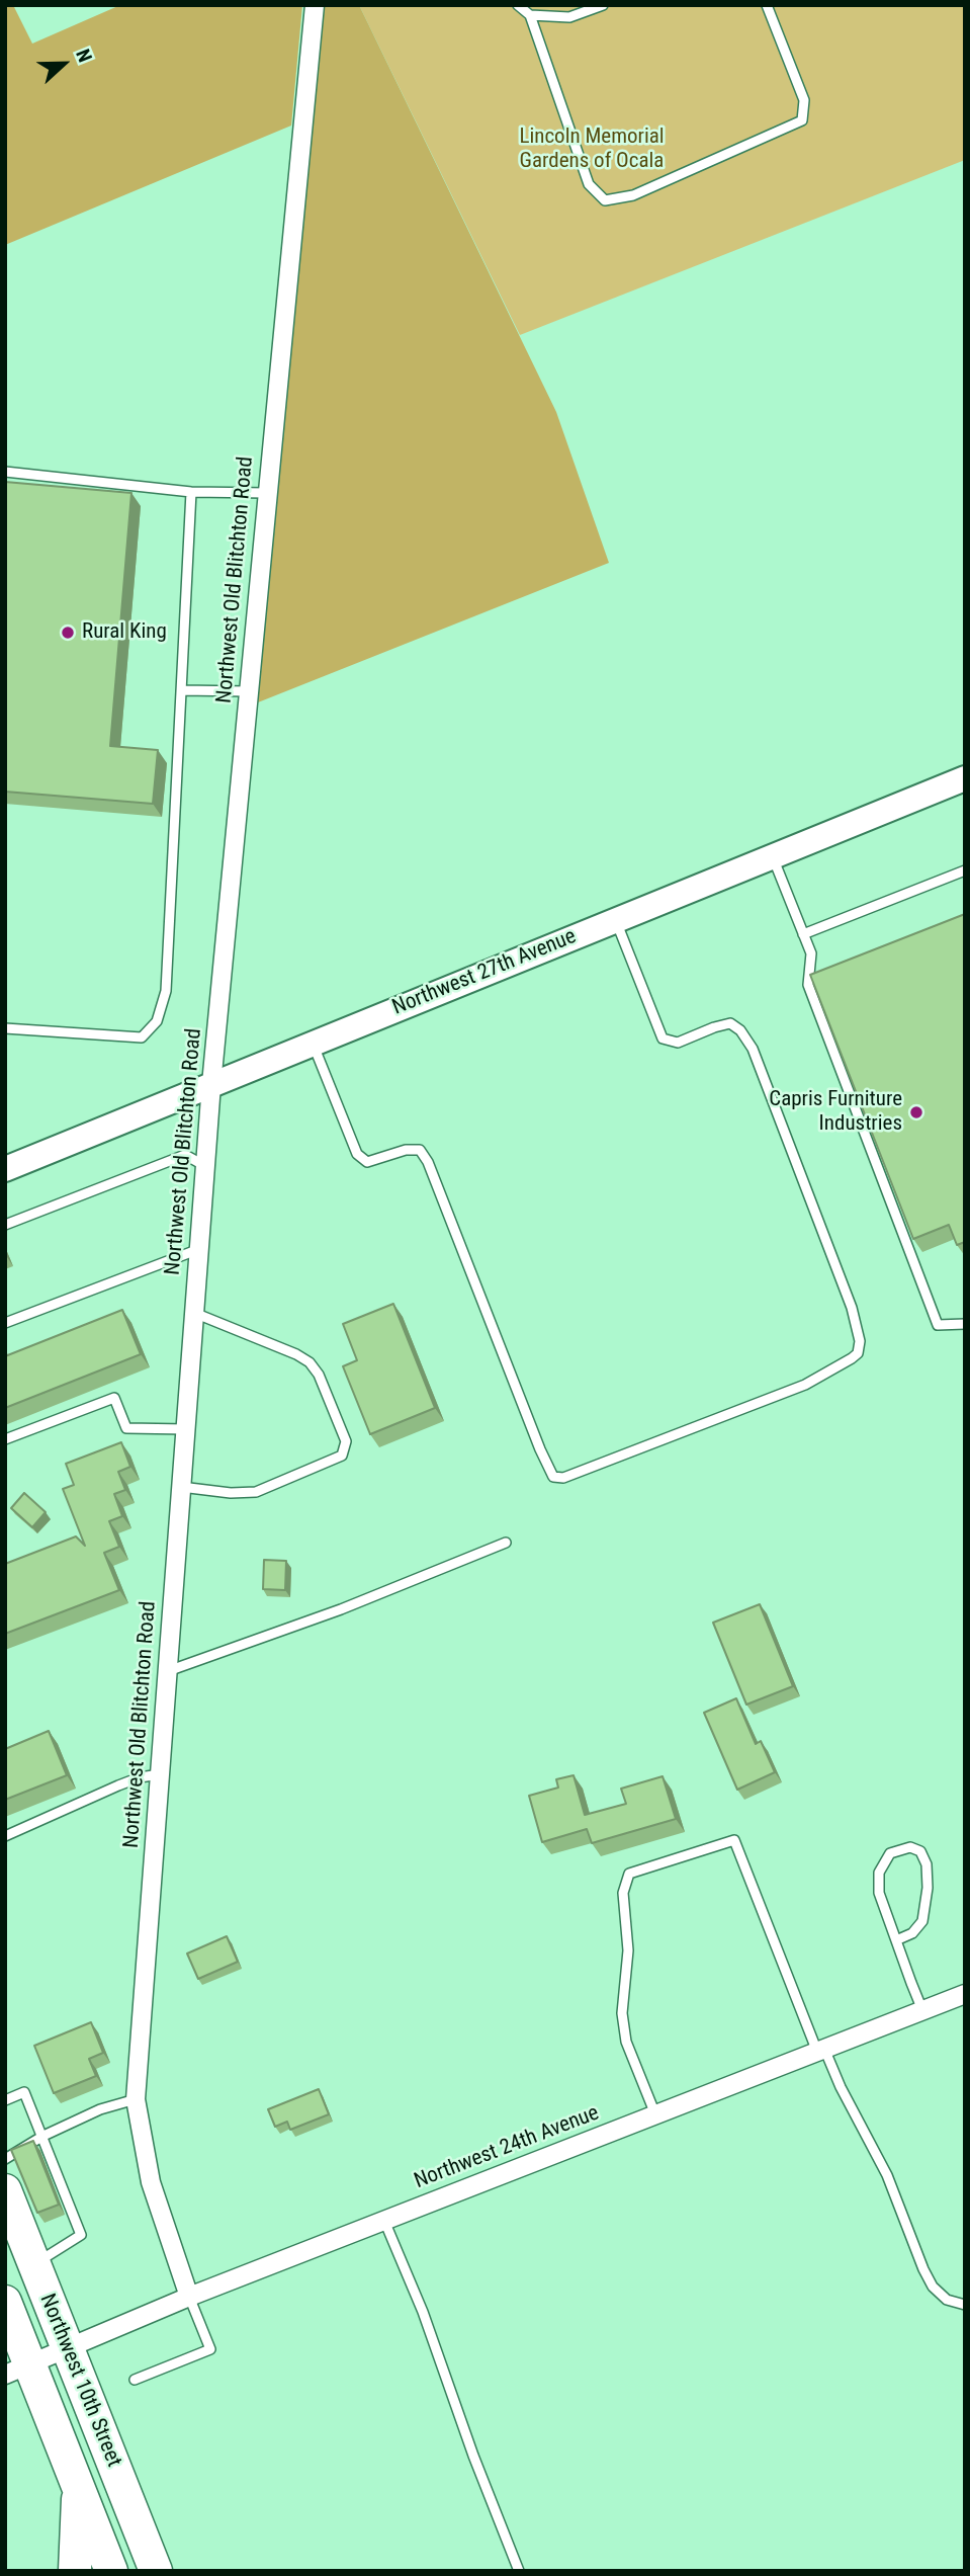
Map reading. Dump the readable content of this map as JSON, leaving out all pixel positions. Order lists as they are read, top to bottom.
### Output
{
  "streets": {
    "highway": ["Northwest 10th Street"],
    "street": ["Northwest Old Blitchton Road", "Northwest 27th Avenue", "Northwest 24th Avenue"]
  },
  "crossings": [
    ["Northwest Old Blitchton Road", "Northwest 27th Avenue"],
    ["Northwest Old Blitchton Road", "Northwest 24th Avenue"],
    ["Northwest 24th Avenue", "Northwest 10th Street"]
  ],
  "parks": ["Lincoln Memorial Gardens of Ocala"],
  "places": ["Rural King", "Capris Furniture Industries"],
  "north": "right"
}
